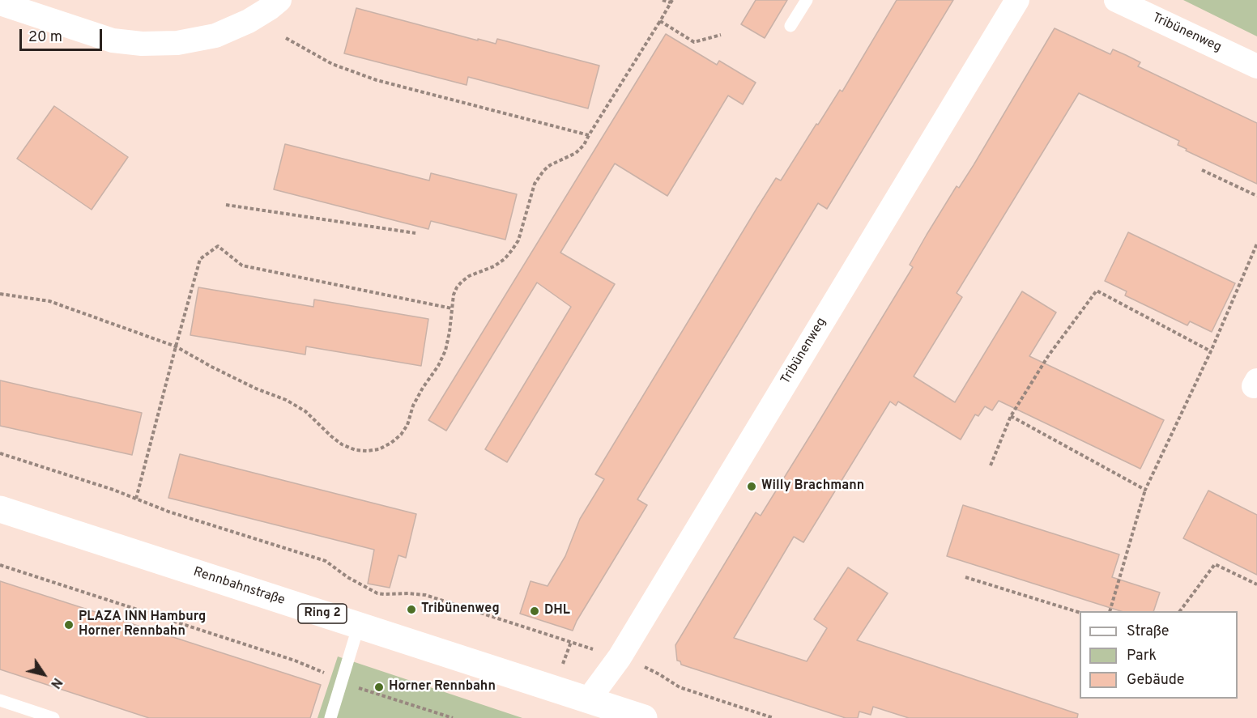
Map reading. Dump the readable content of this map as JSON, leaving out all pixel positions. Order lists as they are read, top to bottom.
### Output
{
  "streets": {
    "main road": ["Rennbahnstraße", "Ring 2"],
    "street": ["Tribünenweg"]
  },
  "crossings": [
    ["Tribünenweg", "Rennbahnstraße"]
  ],
  "places": [
    "Willy Brachmann",
    "Tribünenweg",
    "DHL",
    "PLAZA INN Hamburg Horner Rennbahn",
    "Horner Rennbahn"
  ],
  "legend": ["Straße", "Park", "Gebäude"],
  "scale_bar": "20 m",
  "north": "bottom right"
}
